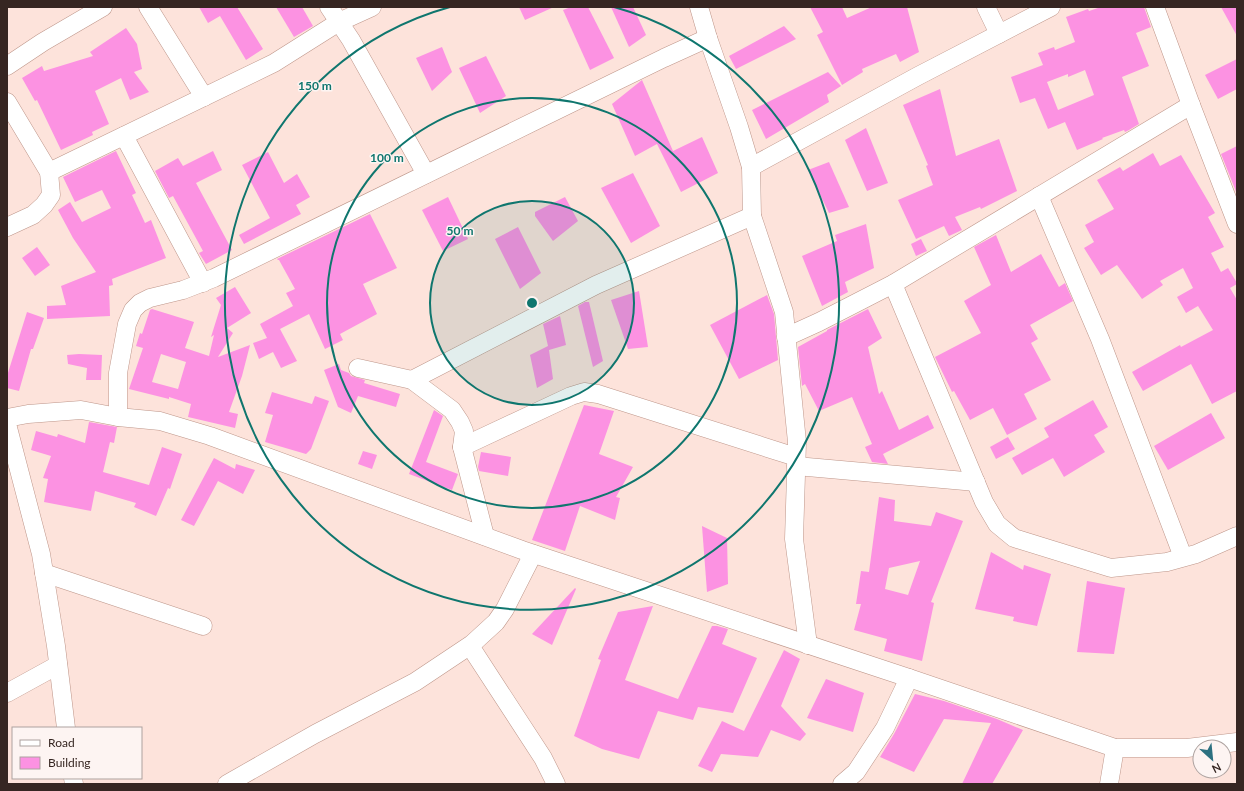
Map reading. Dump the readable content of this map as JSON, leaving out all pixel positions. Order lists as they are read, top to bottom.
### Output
{
  "legend": ["Road", "Building"],
  "north": "bottom right",
  "rings": ["150 m", "100 m", "50 m"]
}
